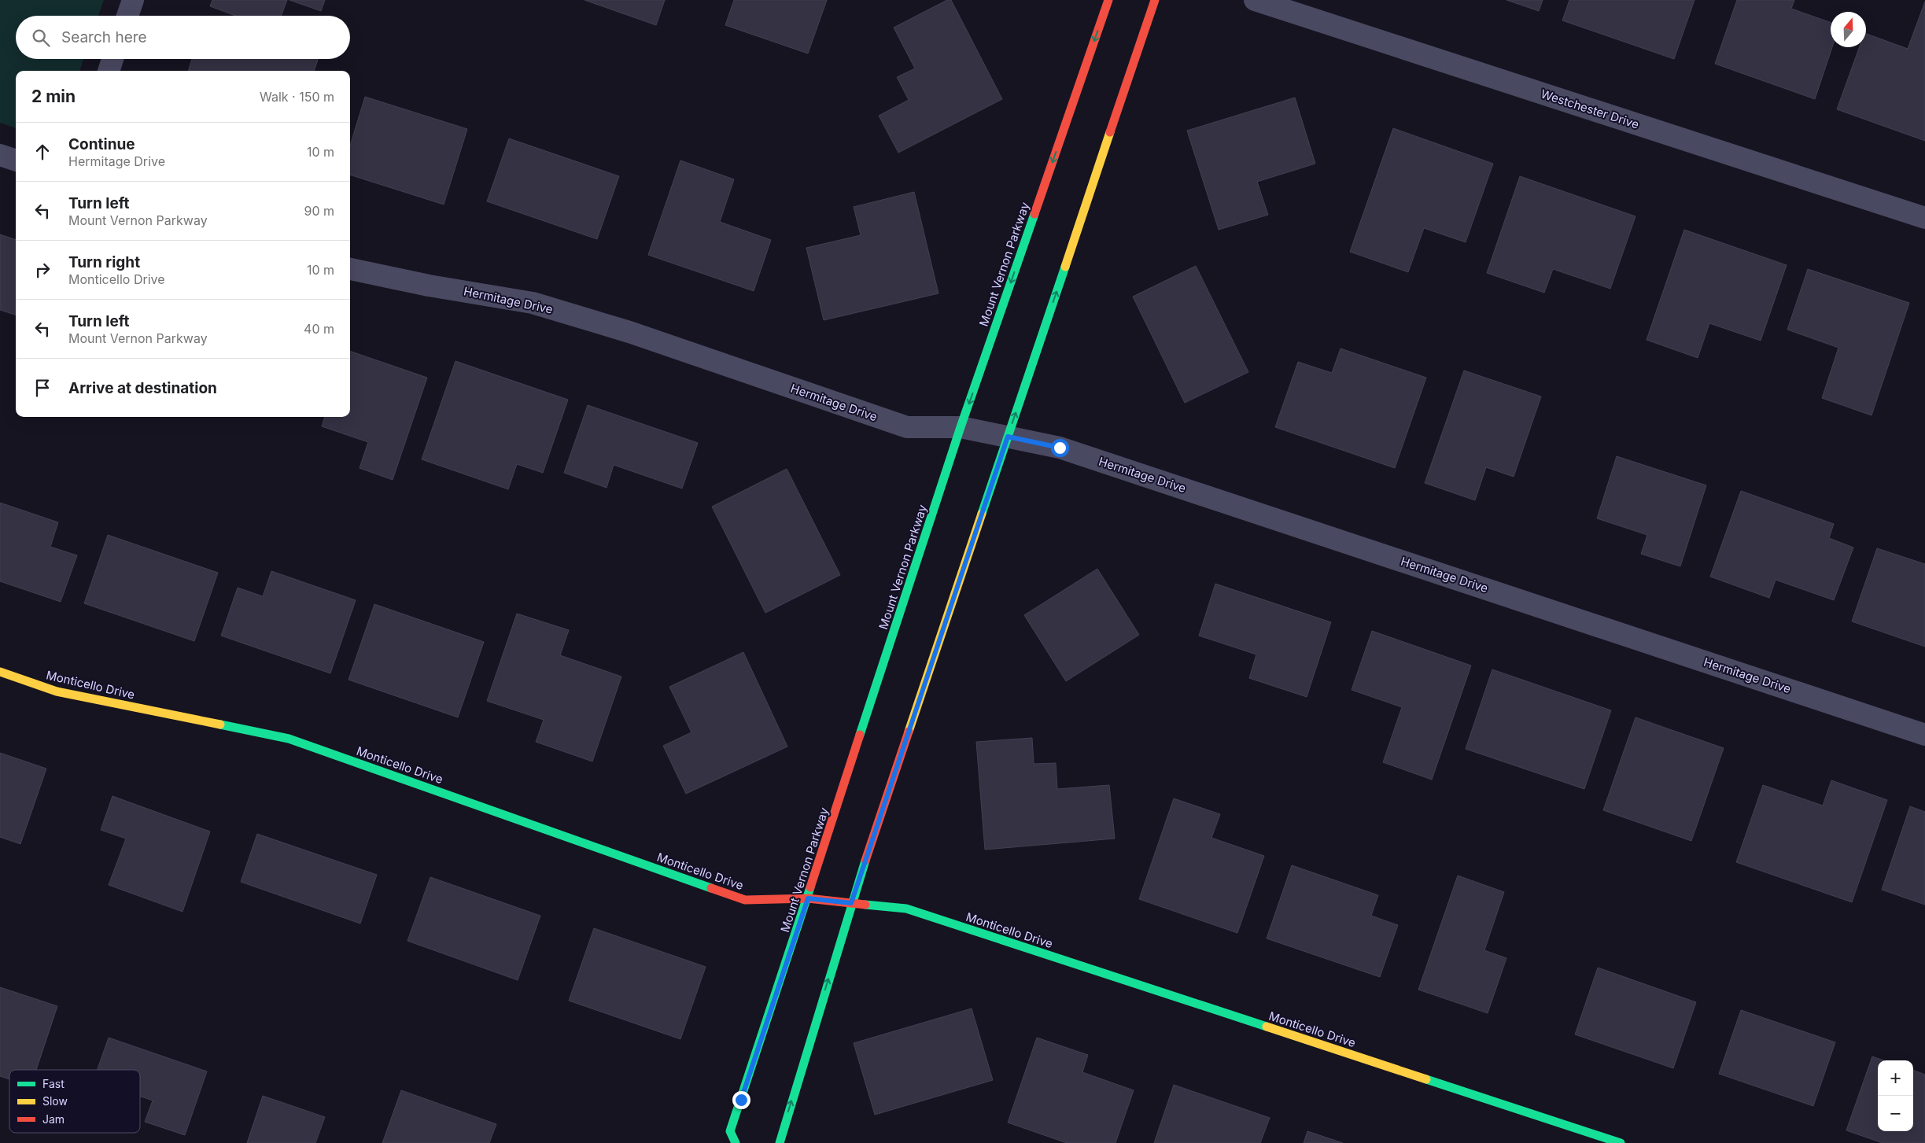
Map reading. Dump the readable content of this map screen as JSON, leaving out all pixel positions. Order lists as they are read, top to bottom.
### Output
{
  "streets": {
    "street": [
      "Westchester Drive",
      "Mount Vernon Parkway",
      "Hermitage Drive",
      "Monticello Drive"
    ]
  },
  "crossings": [
    ["Mount Vernon Parkway", "Hermitage Drive"],
    ["Mount Vernon Parkway", "Monticello Drive"]
  ],
  "legend": ["Fast", "Slow", "Jam"],
  "north": "top",
  "page": {
    "search": "Search here",
    "heading": ["2 min", "Walk · 150 m"],
    "list": [
      ["Continue", "Hermitage Drive", "10 m"],
      ["Turn left", "Mount Vernon Parkway", "90 m"],
      ["Turn right", "Monticello Drive", "10 m"],
      ["Turn left", "Mount Vernon Parkway", "40 m"],
      "Arrive at destination"
    ],
    "map_buttons": ["+", "−"]
  }
}
